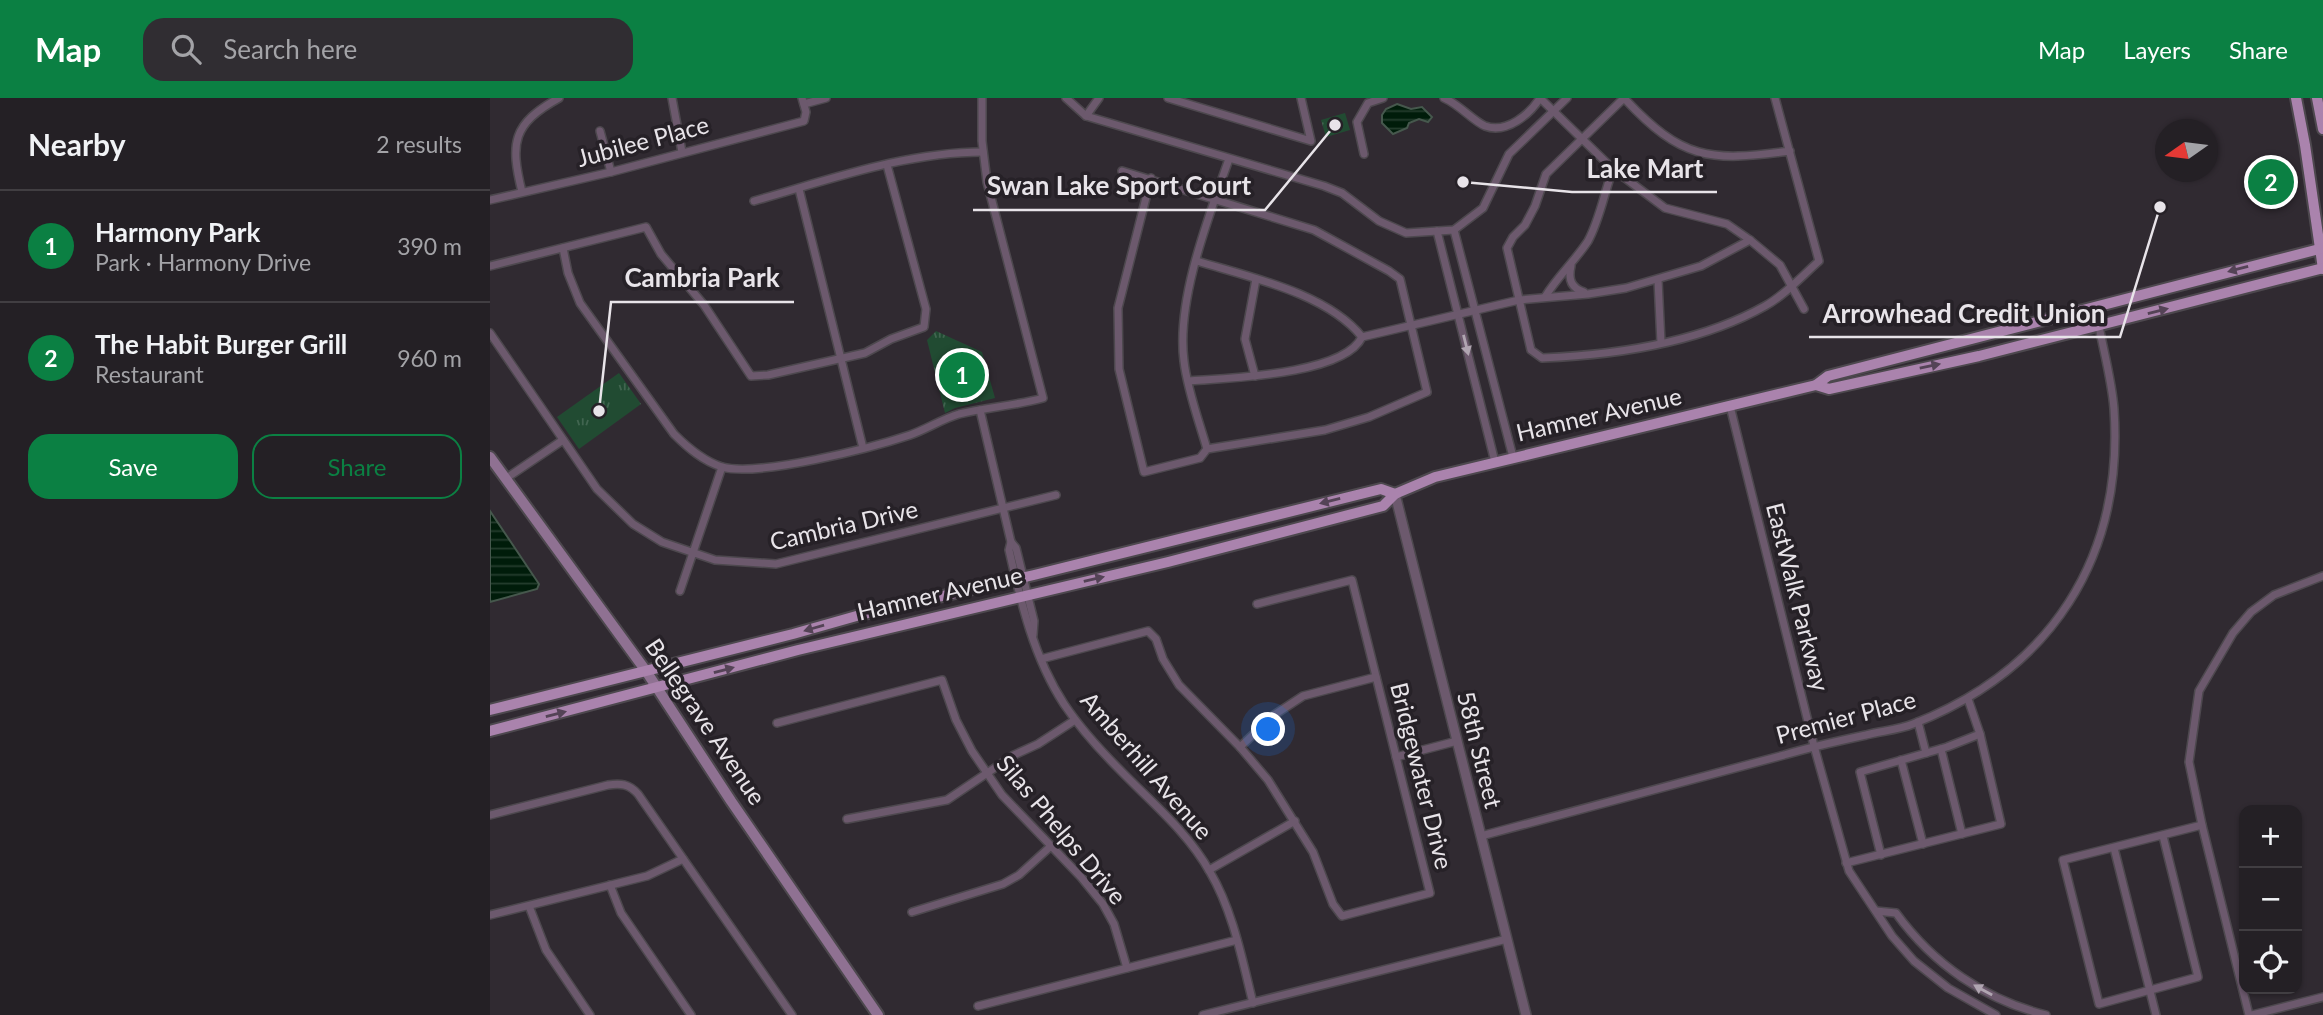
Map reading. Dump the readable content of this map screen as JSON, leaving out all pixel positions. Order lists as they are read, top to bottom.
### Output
{
  "streets": {
    "main road": ["Hamner Avenue", "Bellegrave Avenue"],
    "street": [
      "Jubilee Place",
      "Cambria Drive",
      "EastWalk Parkway",
      "Premier Place",
      "58th Street",
      "Amberhill Avenue",
      "Bridgewater Drive",
      "Silas Phelps Drive"
    ]
  },
  "crossings": [
    ["Hamner Avenue", "EastWalk Parkway"],
    ["Hamner Avenue", "Premier Place"],
    ["Hamner Avenue", "Bellegrave Avenue"],
    ["Hamner Avenue", "58th Street"],
    ["Hamner Avenue", "Amberhill Avenue"],
    ["Cambria Drive", "Amberhill Avenue"],
    ["EastWalk Parkway", "Premier Place"],
    ["Premier Place", "58th Street"]
  ],
  "places": [
    "Swan Lake Sport Court",
    "Lake Mart",
    "Arrowhead Credit Union",
    "Cambria Park"
  ],
  "north": "left",
  "page": {
    "header": "Map",
    "search": "Search here",
    "nav": ["Map", "Layers", "Share"],
    "heading": ["Nearby", "2 results"],
    "pins": ["2", "1"],
    "list": [
      {
        "mark": "1",
        "name": "Harmony Park",
        "note": "Park · Harmony Drive",
        "value": "390 m"
      },
      {
        "mark": "2",
        "name": "The Habit Burger Grill",
        "note": "Restaurant",
        "value": "960 m"
      }
    ],
    "buttons": ["Save", "Share"],
    "map_buttons": ["+", "−"]
  }
}
